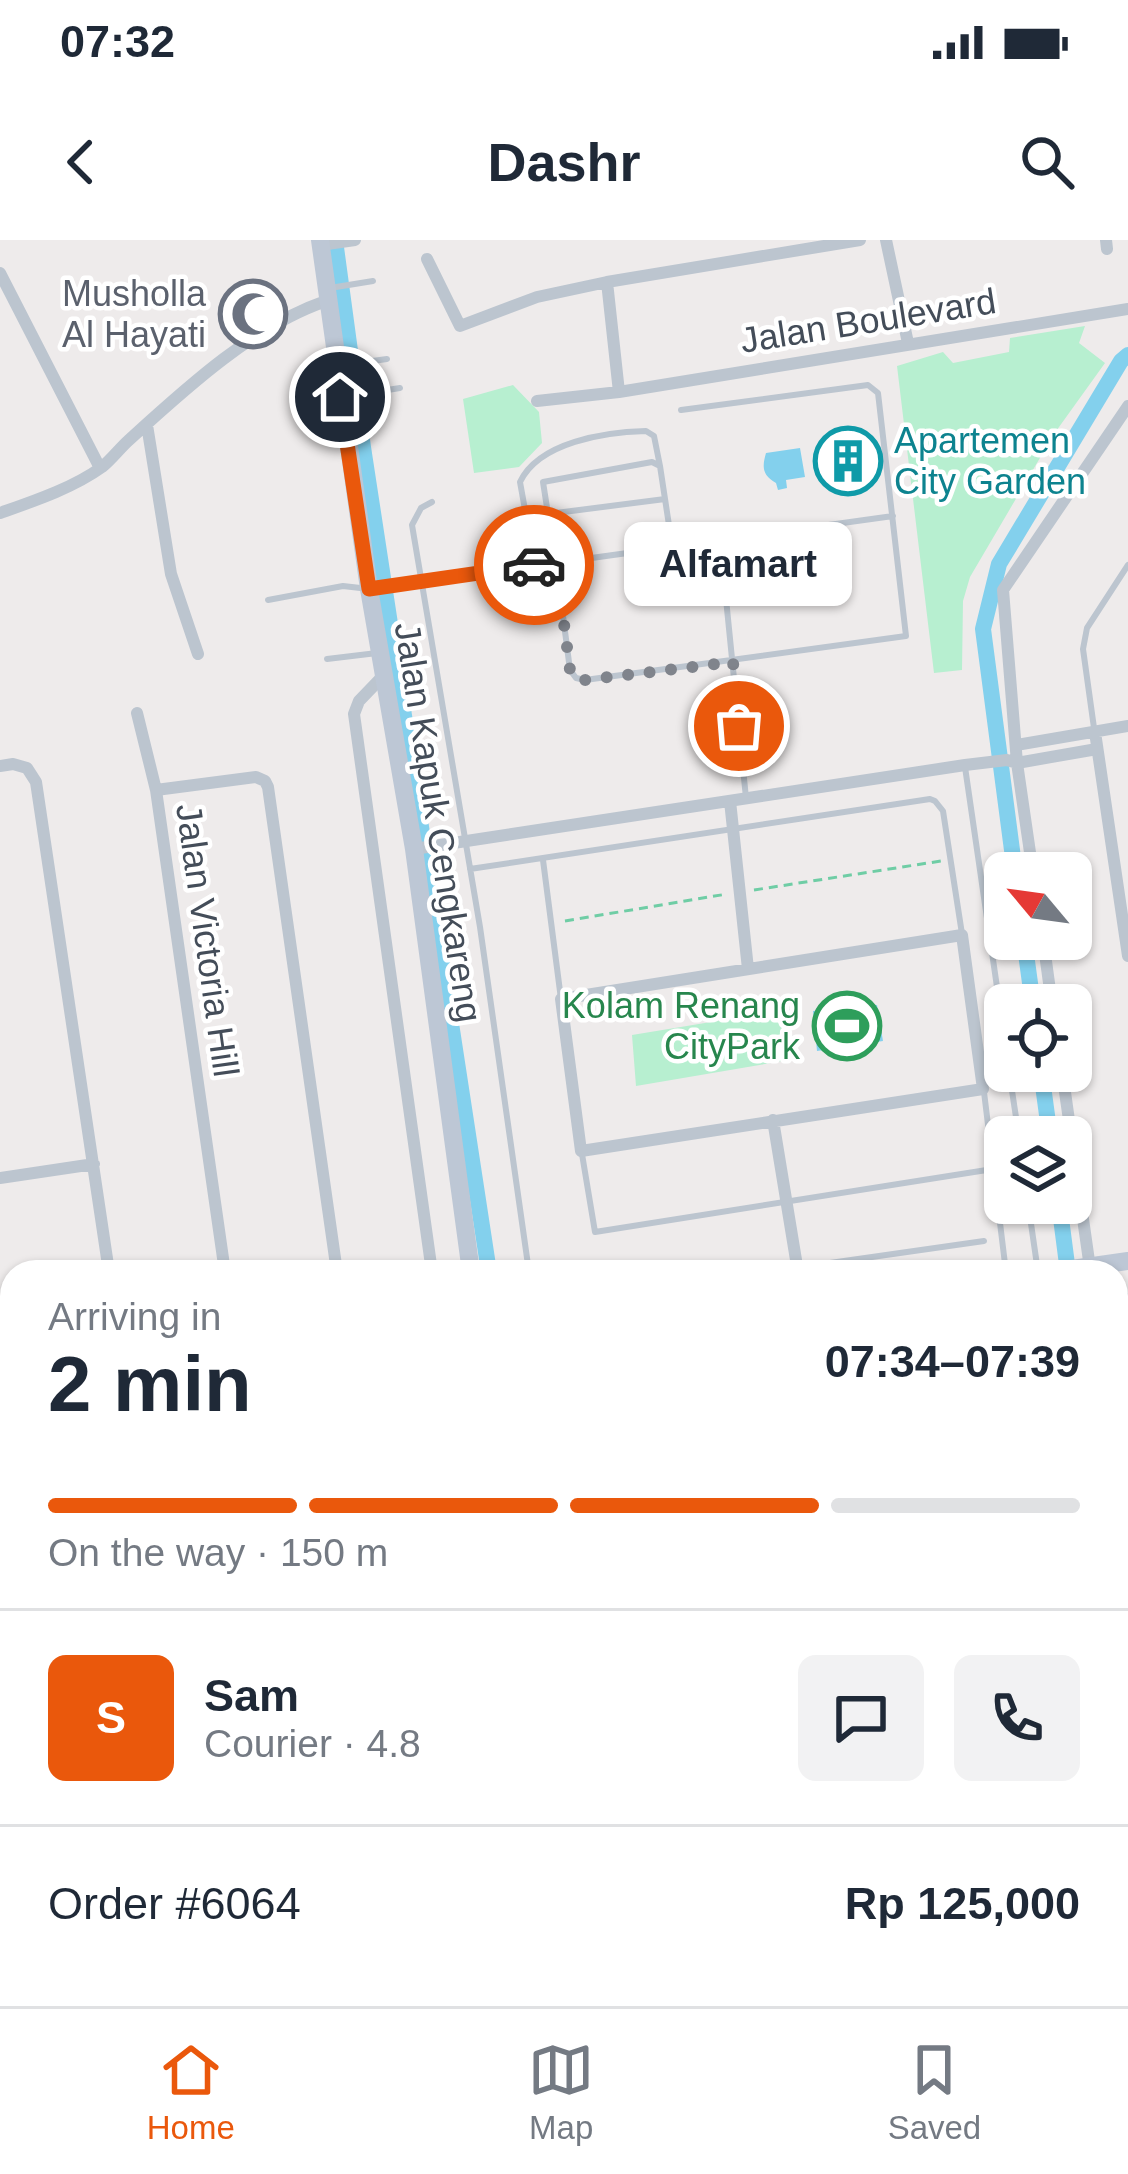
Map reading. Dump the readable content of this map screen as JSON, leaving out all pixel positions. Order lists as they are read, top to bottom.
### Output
{
  "streets": {
    "street": ["Jalan Boulevard", "Jalan Kapuk Cengkareng", "Jalan Victoria Hill"]
  },
  "places": {
    "mosque": ["Musholla Al Hayati"],
    "building": ["Apartemen City Garden"],
    "other": ["Alfamart"],
    "sports": ["Kolam Renang CityPark"]
  },
  "north": "top left",
  "page": {
    "status": "07:32",
    "header": "Dashr",
    "bubble": "Alfamart",
    "heading": ["2 min", "Arriving in", "07:34–07:39"],
    "panel": [
      "Sam",
      "Courier · 4.8",
      "Order #6064",
      "Rp 125,000"
    ],
    "bar": "On the way · 150 m",
    "round": "S",
    "tabs": ["Home", "Map", "Saved"]
  }
}
